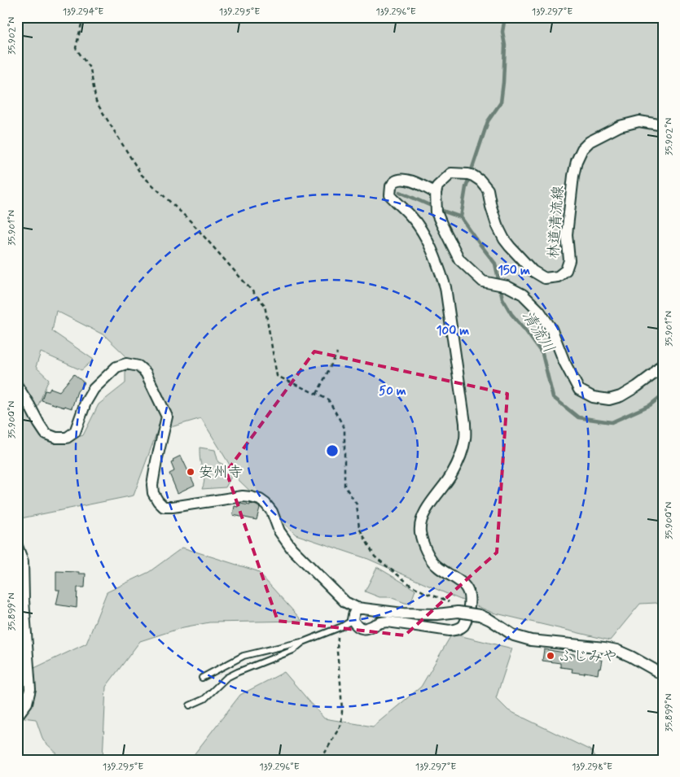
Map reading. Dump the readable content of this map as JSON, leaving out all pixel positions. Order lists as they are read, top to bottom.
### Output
{
  "streets": {
    "street": ["林道清流線"]
  },
  "water": ["清流川"],
  "places": ["安州寺", "ふじみや"],
  "coordinates": [
    "139.294°E",
    "139.295°E",
    "139.296°E",
    "139.297°E",
    "35.902°N",
    "35.901°N",
    "35.900°N",
    "35.899°N",
    "139.298°E"
  ],
  "rings": ["150 m", "100 m", "50 m"]
}
